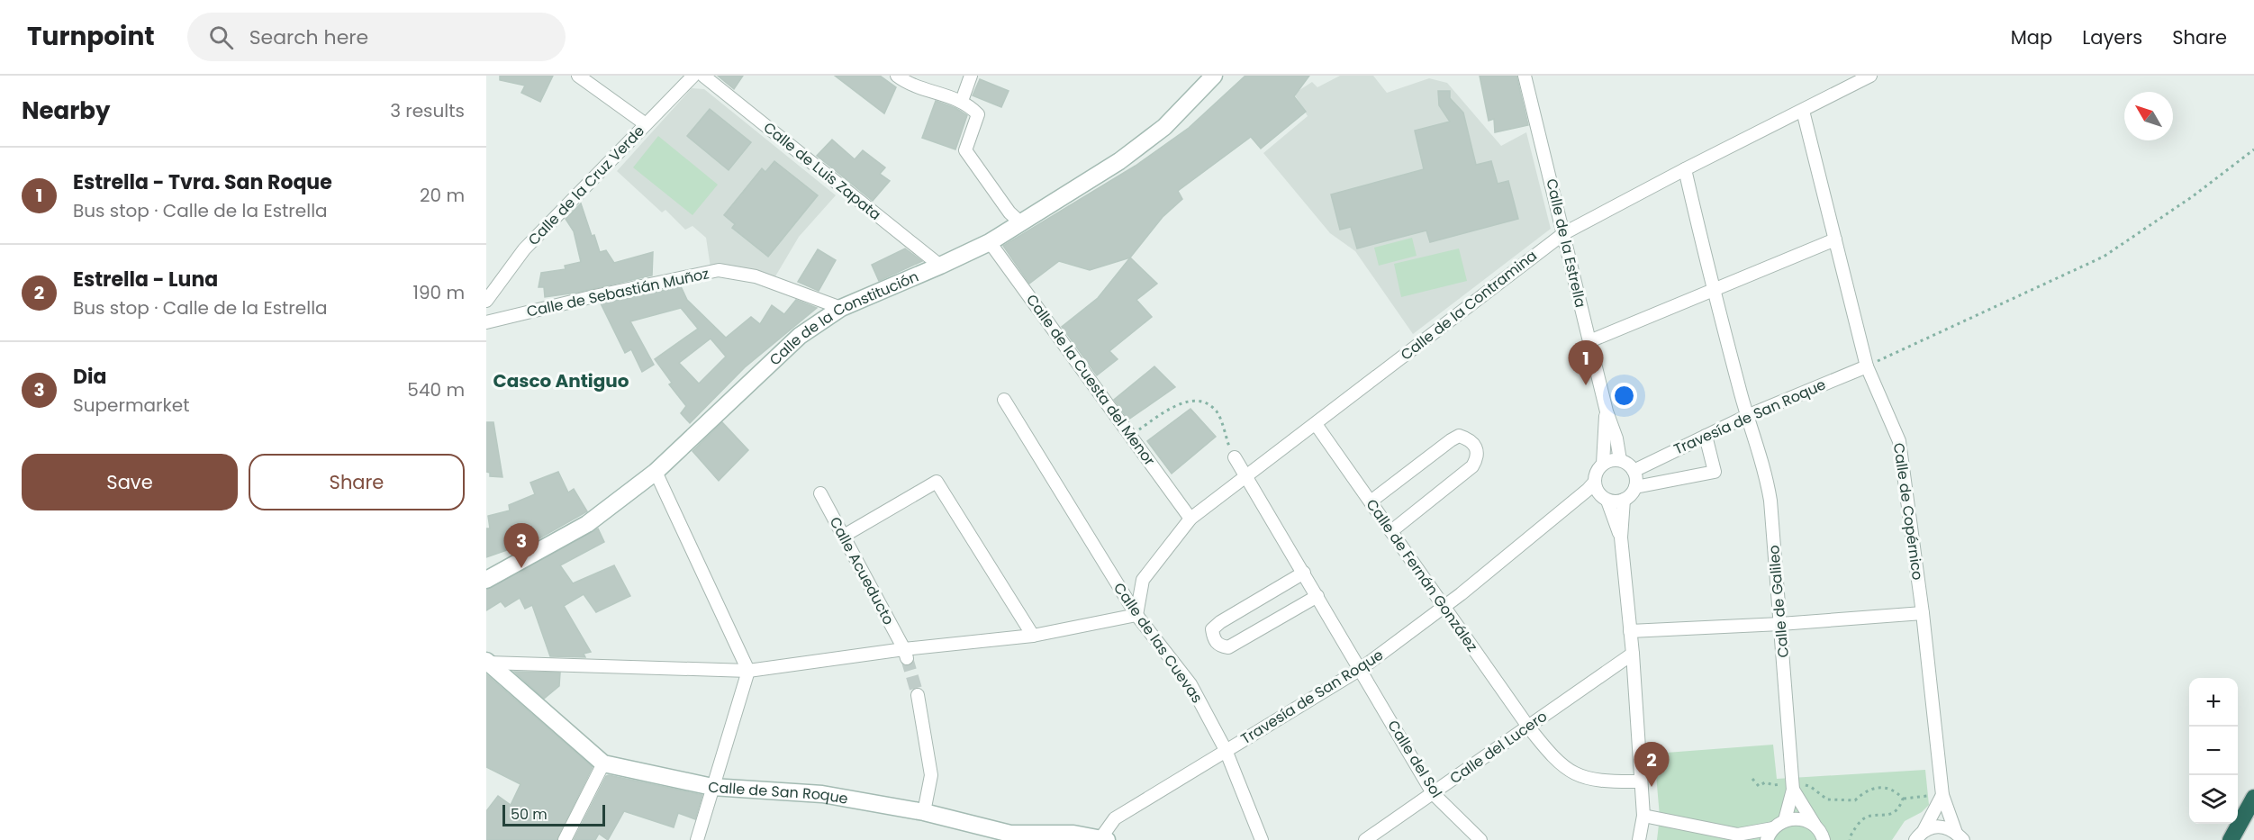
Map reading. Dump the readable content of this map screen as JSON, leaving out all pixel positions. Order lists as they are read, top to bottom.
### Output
{
  "streets": {
    "street": [
      "Calle de Luis Zapata",
      "Calle de la Cruz Verde",
      "Calle de la Estrella",
      "Calle de Sebastián Muñoz",
      "Calle de la Contramina",
      "Calle de la Constitución",
      "Calle de la Cuesta del Menor",
      "Travesía de San Roque",
      "Calle de Copérnico",
      "Calle Acueducto",
      "Calle de Fernán González",
      "Calle de Galileo",
      "Calle de las Cuevas",
      "Calle del Lucero",
      "Calle del Sol",
      "Calle de San Roque"
    ]
  },
  "crossings": [
    ["Calle de Luis Zapata", "Calle de la Constitución"],
    ["Calle de la Estrella", "Calle de la Contramina"],
    ["Calle de la Estrella", "Travesía de San Roque"],
    ["Calle de Sebastián Muñoz", "Calle de la Constitución"],
    ["Calle de la Contramina", "Calle de la Cuesta del Menor"],
    ["Calle de la Contramina", "Calle de Copérnico"],
    ["Calle de la Contramina", "Calle de Fernán González"],
    ["Calle de la Contramina", "Calle de Galileo"],
    ["Calle de la Contramina", "Calle de las Cuevas"],
    ["Calle de la Contramina", "Calle del Sol"],
    ["Calle de la Constitución", "Calle de la Cuesta del Menor"],
    ["Travesía de San Roque", "Calle de Copérnico"],
    ["Travesía de San Roque", "Calle de Fernán González"],
    ["Travesía de San Roque", "Calle de Galileo"],
    ["Travesía de San Roque", "Calle de las Cuevas"],
    ["Travesía de San Roque", "Calle del Sol"],
    ["Travesía de San Roque", "Calle de San Roque"],
    ["Calle de Fernán González", "Calle del Lucero"],
    ["Calle del Lucero", "Calle del Sol"]
  ],
  "districts": ["Casco Antiguo"],
  "scale_bar": "50 m",
  "north": "top left",
  "page": {
    "header": "Turnpoint",
    "search": "Search here",
    "nav": ["Map", "Layers", "Share"],
    "heading": ["Nearby", "3 results"],
    "list": [
      {
        "mark": "1",
        "name": "Estrella - Tvra. San Roque",
        "note": "Bus stop · Calle de la Estrella",
        "value": "20 m"
      },
      {
        "mark": "2",
        "name": "Estrella - Luna",
        "note": "Bus stop · Calle de la Estrella",
        "value": "190 m"
      },
      {
        "mark": "3",
        "name": "Dia",
        "note": "Supermarket",
        "value": "540 m"
      }
    ],
    "pins": ["1", "3", "2"],
    "buttons": ["Save", "Share"],
    "map_buttons": ["+", "−"],
    "scale": "50 m"
  }
}
